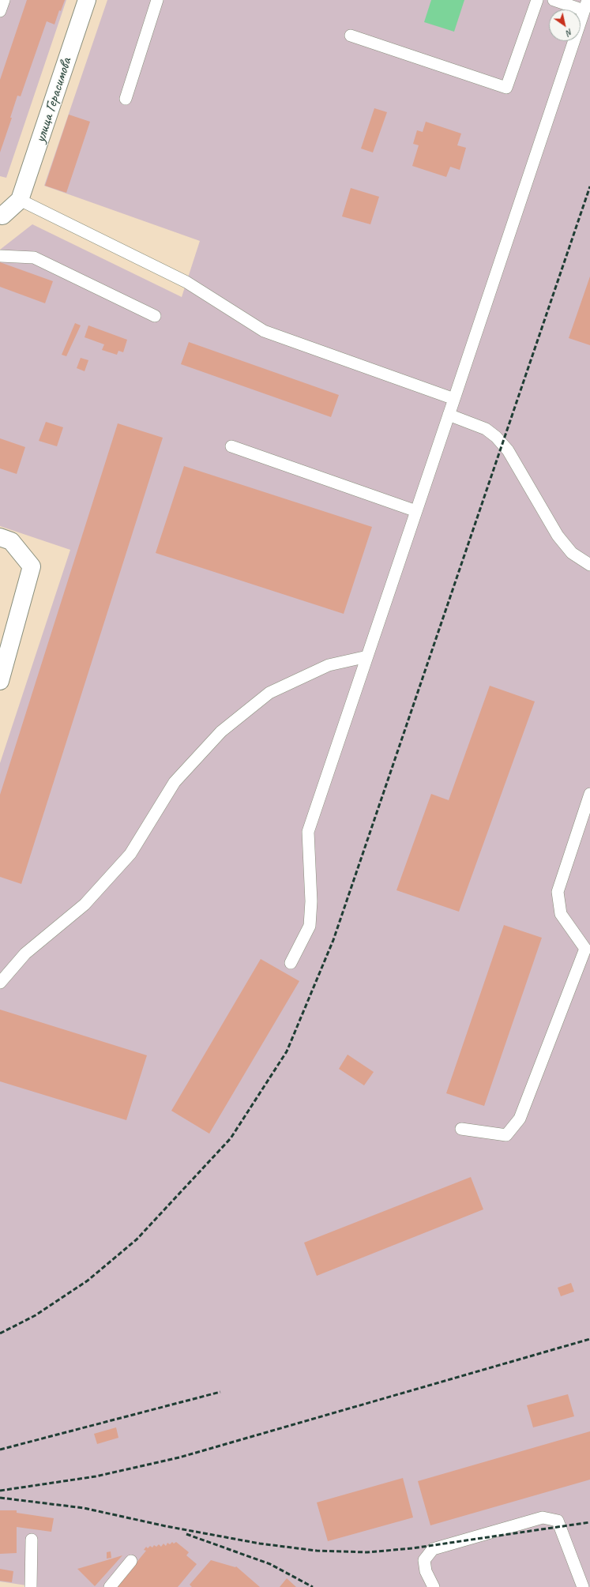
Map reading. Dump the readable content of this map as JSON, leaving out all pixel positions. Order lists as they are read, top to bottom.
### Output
{
  "streets": {
    "street": ["улица Герасимова"]
  },
  "north": "bottom right"
}
